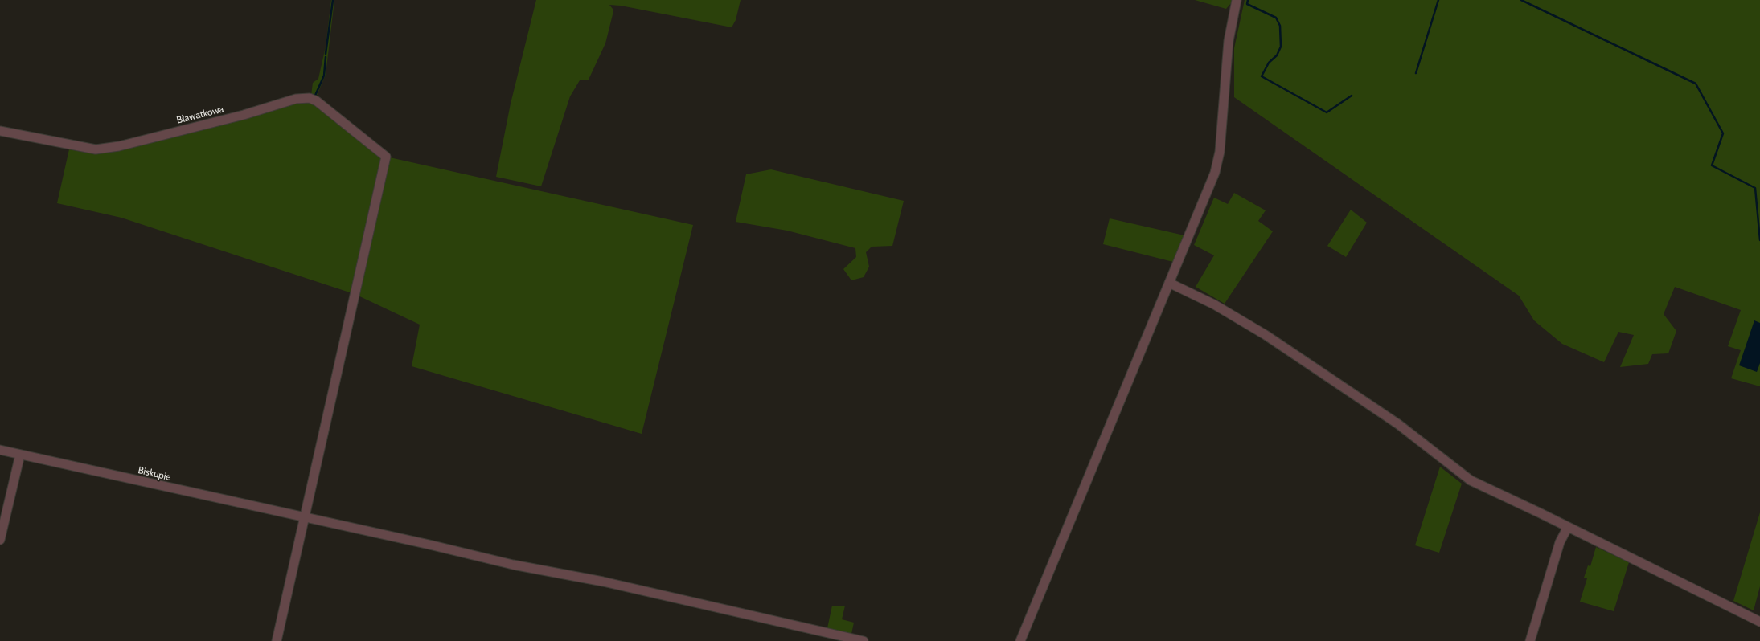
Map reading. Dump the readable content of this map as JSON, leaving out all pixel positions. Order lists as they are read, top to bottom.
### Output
{
  "streets": {
    "street": ["Bławatkowa", "Biskupie"]
  },
  "crossings": [
    ["Bławatkowa", "Biskupie"]
  ]
}
